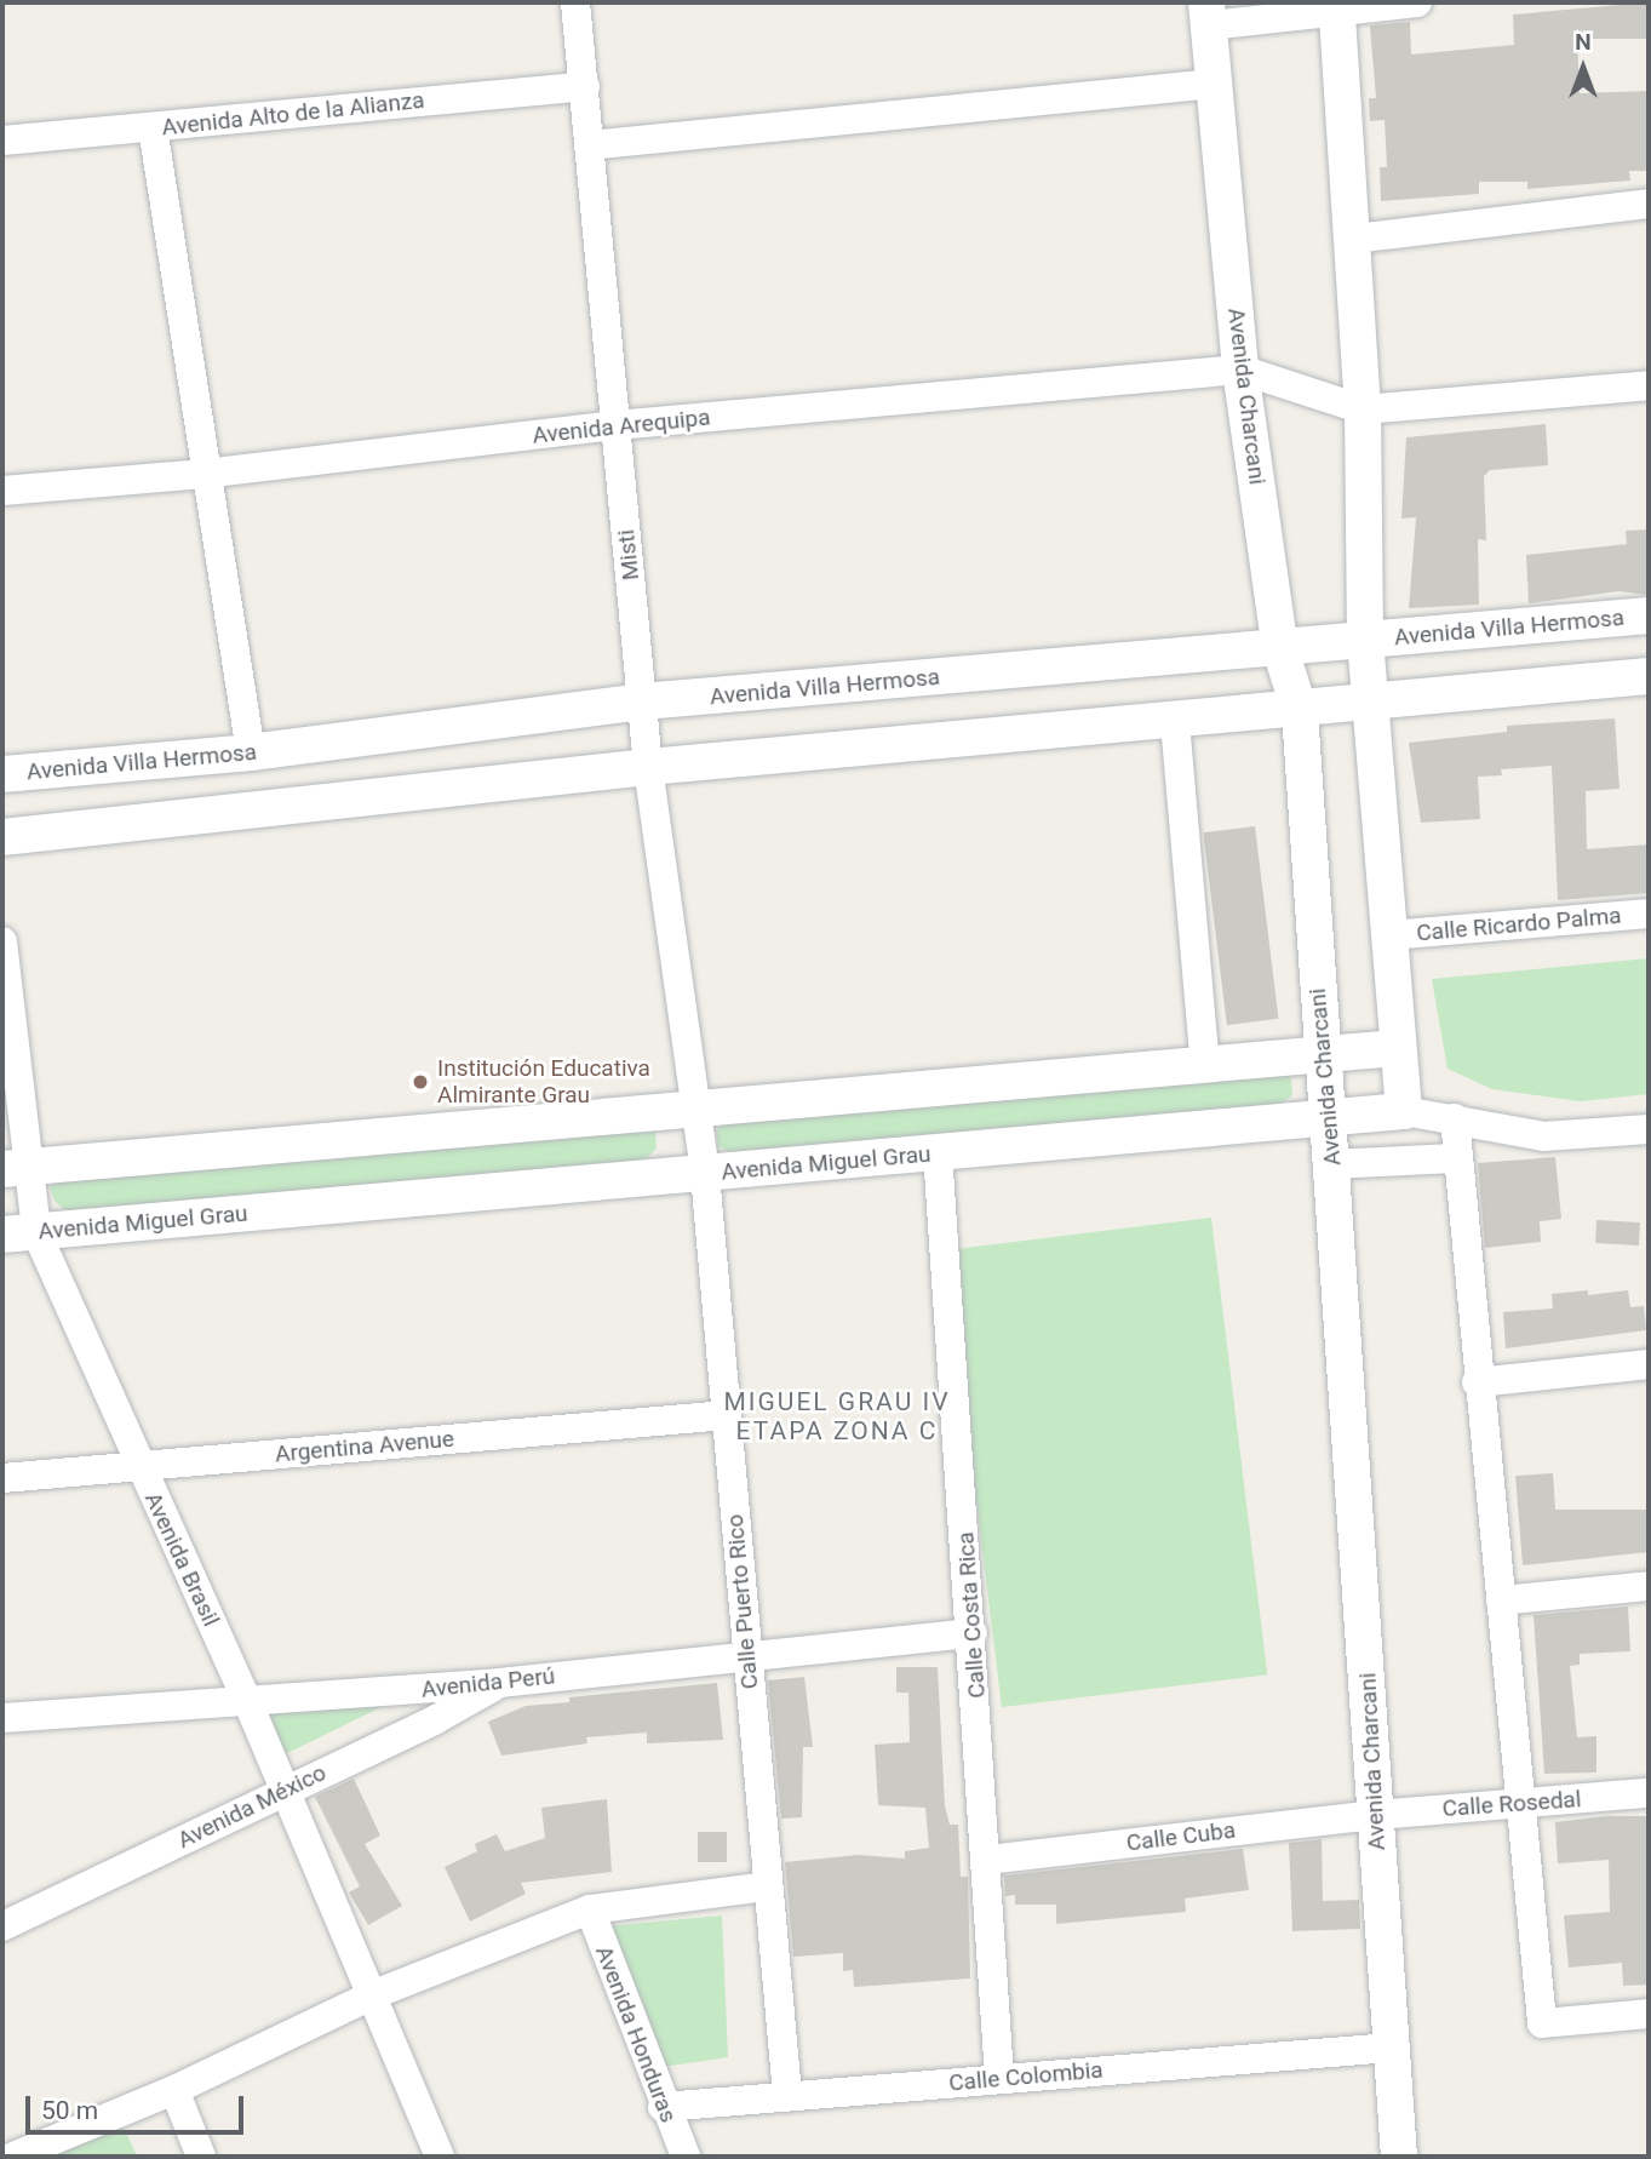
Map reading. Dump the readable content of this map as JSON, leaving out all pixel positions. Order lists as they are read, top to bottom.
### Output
{
  "streets": {
    "street": [
      "Avenida Alto de la Alianza",
      "Avenida Charcani",
      "Avenida Arequipa",
      "Misti",
      "Avenida Villa Hermosa",
      "Calle Ricardo Palma",
      "Avenida Miguel Grau",
      "Argentina Avenue",
      "Avenida Brasil",
      "Calle Puerto Rico",
      "Calle Costa Rica",
      "Avenida Perú",
      "Calle Rosedal",
      "Avenida México",
      "Calle Cuba",
      "Avenida Honduras",
      "Calle Colombia"
    ]
  },
  "crossings": [
    ["Avenida Alto de la Alianza", "Misti"],
    ["Avenida Charcani", "Avenida Arequipa"],
    ["Avenida Charcani", "Avenida Villa Hermosa"],
    ["Avenida Charcani", "Avenida Miguel Grau"],
    ["Avenida Charcani", "Calle Rosedal"],
    ["Avenida Charcani", "Calle Cuba"],
    ["Avenida Charcani", "Calle Colombia"],
    ["Avenida Arequipa", "Misti"],
    ["Misti", "Avenida Villa Hermosa"],
    ["Misti", "Calle Puerto Rico"],
    ["Avenida Miguel Grau", "Avenida Brasil"],
    ["Avenida Miguel Grau", "Calle Puerto Rico"],
    ["Avenida Miguel Grau", "Calle Costa Rica"],
    ["Argentina Avenue", "Avenida Brasil"],
    ["Argentina Avenue", "Calle Puerto Rico"],
    ["Avenida Brasil", "Avenida Perú"],
    ["Avenida Brasil", "Avenida México"],
    ["Calle Puerto Rico", "Avenida Perú"],
    ["Calle Puerto Rico", "Calle Colombia"],
    ["Calle Costa Rica", "Avenida Perú"],
    ["Calle Costa Rica", "Calle Cuba"],
    ["Calle Costa Rica", "Calle Colombia"],
    ["Avenida Perú", "Avenida México"],
    ["Calle Rosedal", "Calle Cuba"],
    ["Avenida Honduras", "Calle Colombia"]
  ],
  "districts": ["MIGUEL GRAU IV ETAPA ZONA C"],
  "places": ["Institución Educativa Almirante Grau"],
  "scale_bar": "50 m",
  "north": "top"
}
